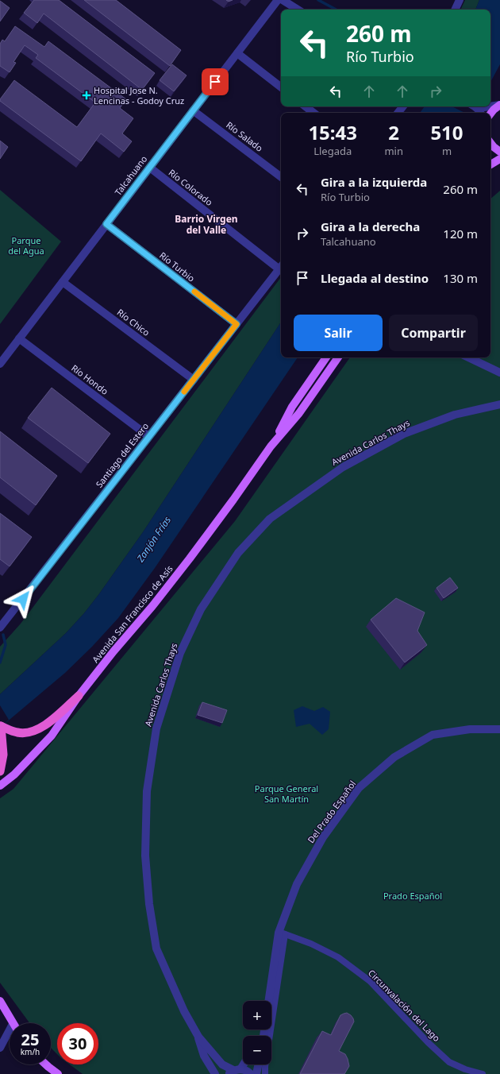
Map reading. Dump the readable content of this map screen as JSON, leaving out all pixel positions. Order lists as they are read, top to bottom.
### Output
{
  "streets": {
    "main road": ["Avenida San Francisco de Asís"],
    "street": [
      "Río Salado",
      "Talcahuano",
      "Río Colorado",
      "Río Turbio",
      "Río Chico",
      "Río Hondo",
      "Avenida Carlos Thays",
      "Santiago del Estero",
      "Del Prado Español",
      "Circunvalación del Lago"
    ]
  },
  "crossings": [
    ["Río Salado", "Talcahuano"],
    ["Talcahuano", "Río Colorado"],
    ["Talcahuano", "Río Turbio"],
    ["Talcahuano", "Río Chico"],
    ["Talcahuano", "Río Hondo"],
    ["Río Colorado", "Santiago del Estero"],
    ["Río Turbio", "Santiago del Estero"],
    ["Río Chico", "Santiago del Estero"],
    ["Río Hondo", "Santiago del Estero"],
    ["Del Prado Español", "Circunvalación del Lago"]
  ],
  "districts": ["Barrio Virgen del Valle"],
  "water": ["Zanjón Frías"],
  "parks": ["Parque del Agua", "Parque General San Martín", "Prado Español"],
  "places": {
    "health": ["Hospital Jose N. Lencinas - Godoy Cruz"]
  },
  "page": {
    "turn": ["260 m", "Río Turbio"],
    "eta": [
      "15:43",
      "Llegada",
      "2",
      "min",
      "510",
      "m"
    ],
    "list": [
      {
        "name": "Gira a la izquierda",
        "note": "Río Turbio",
        "value": "260 m"
      },
      {
        "name": "Gira a la derecha",
        "note": "Talcahuano",
        "value": "120 m"
      },
      {
        "name": "Llegada al destino",
        "value": "130 m"
      }
    ],
    "buttons": ["Salir", "Compartir"],
    "map_buttons": ["+", "−"],
    "speed": "25 km/h",
    "limit": "30"
  }
}
